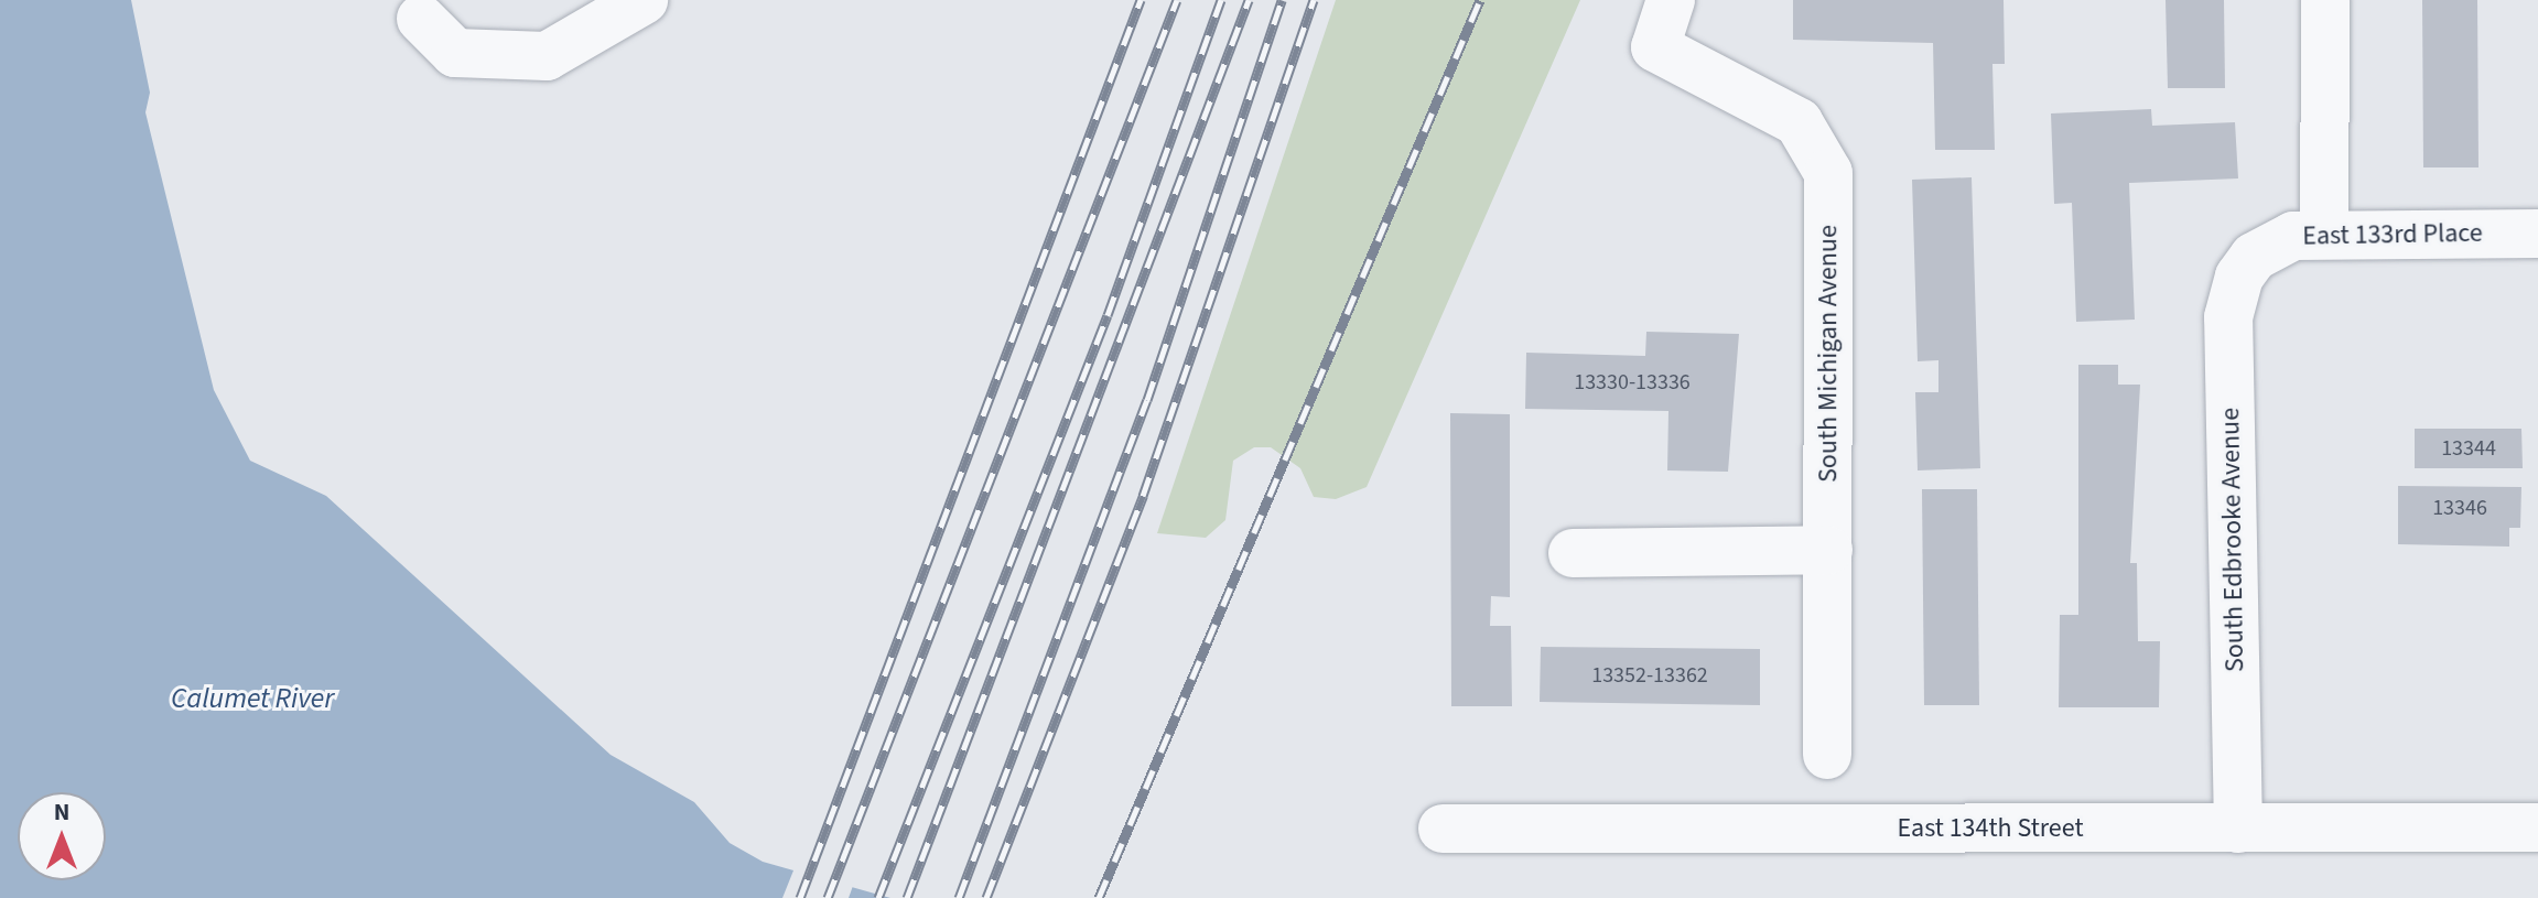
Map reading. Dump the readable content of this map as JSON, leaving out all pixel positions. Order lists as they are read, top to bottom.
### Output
{
  "streets": {
    "street": [
      "East 133rd Place",
      "South Michigan Avenue",
      "South Edbrooke Avenue",
      "East 134th Street"
    ]
  },
  "crossings": [
    ["East 133rd Place", "South Edbrooke Avenue"],
    ["South Edbrooke Avenue", "East 134th Street"]
  ],
  "water": ["Calumet River"],
  "house_numbers": [
    "13330-13336",
    "13344",
    "13346",
    "13352-13362"
  ],
  "north": "top"
}
